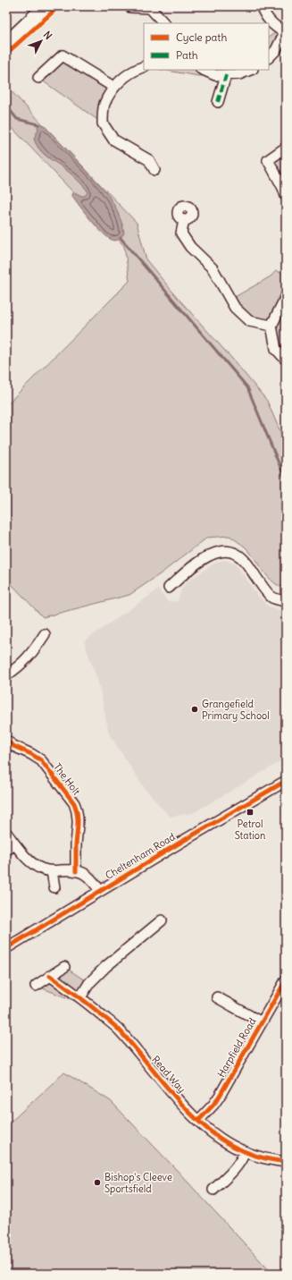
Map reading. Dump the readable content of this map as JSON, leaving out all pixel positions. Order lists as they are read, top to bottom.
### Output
{
  "streets": {
    "street": [
      "The Holt",
      "Cheltenham Road",
      "Harpfield Road",
      "Read Way"
    ]
  },
  "crossings": [
    ["Harpfield Road", "Read Way"]
  ],
  "places": {
    "other": ["Grangefield Primary School", "Bishop's Cleeve Sportsfield"],
    "transit": ["Petrol Station"]
  },
  "legend": ["Cycle path", "Path"],
  "north": "top right"
}
